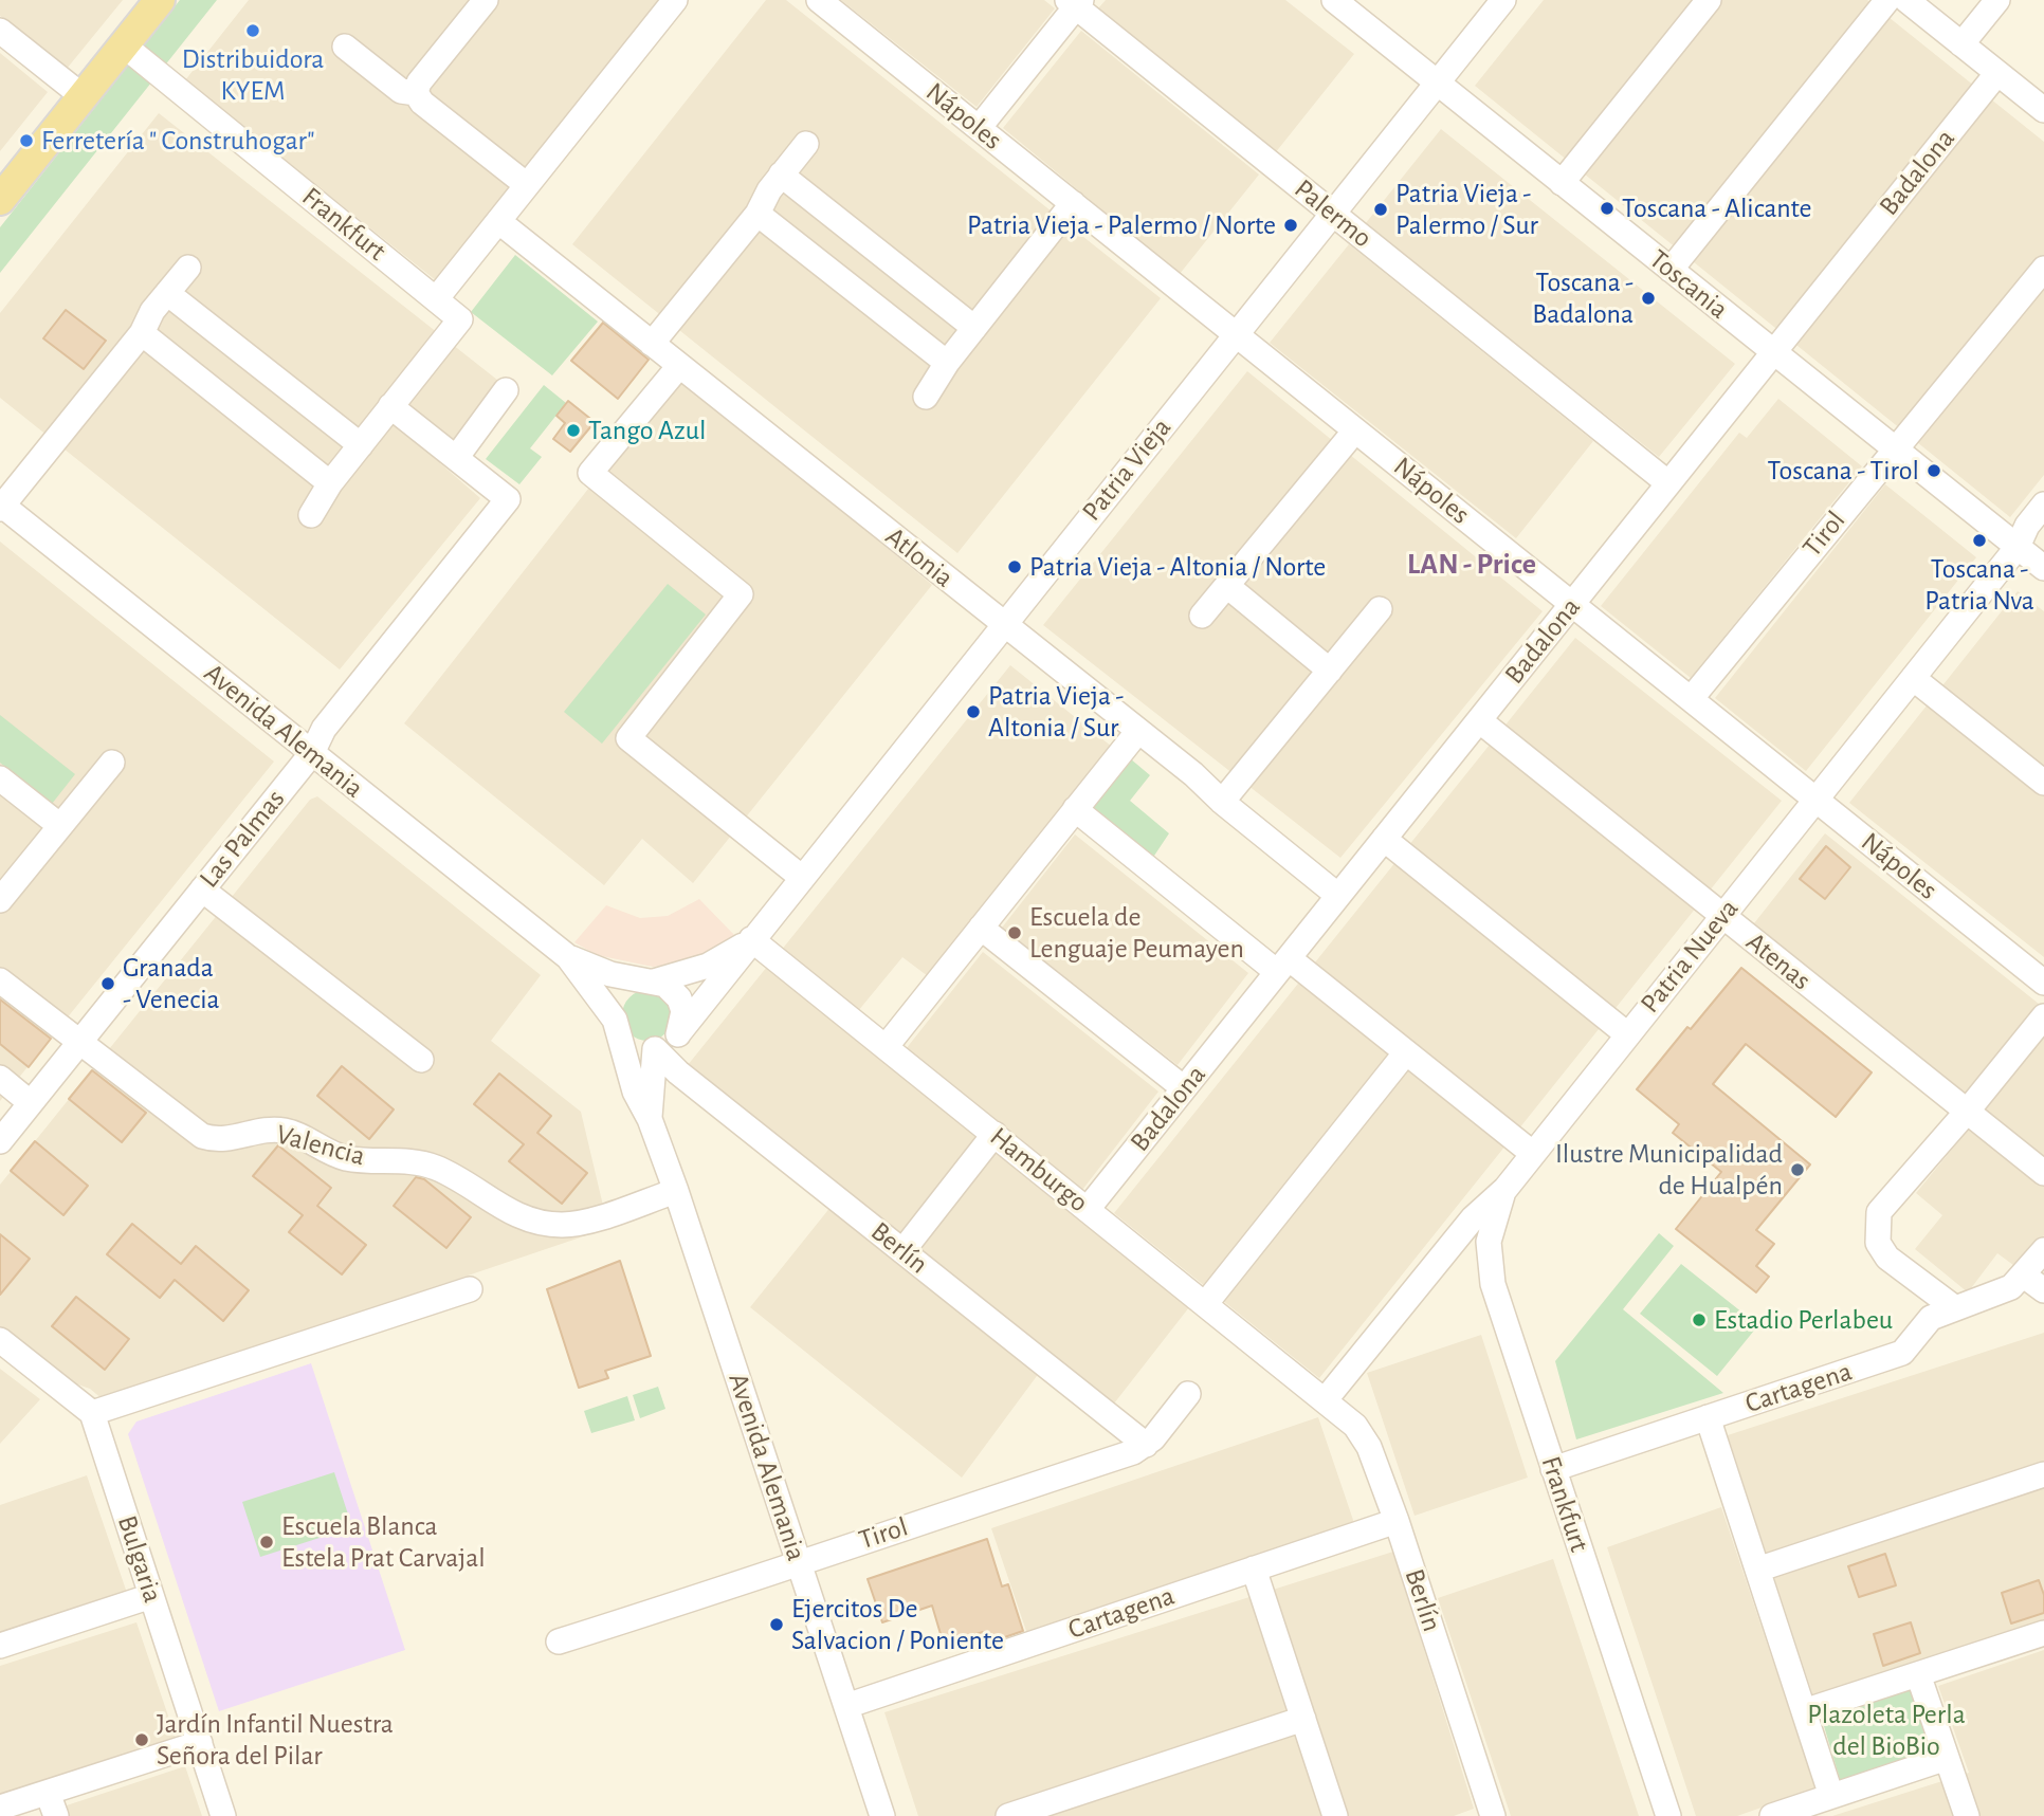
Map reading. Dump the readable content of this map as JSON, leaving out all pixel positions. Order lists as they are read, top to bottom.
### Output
{
  "streets": {
    "street": [
      "Nápoles",
      "Badalona",
      "Palermo",
      "Frankfurt",
      "Toscania",
      "Patria Vieja",
      "Tirol",
      "Atlonia",
      "Avenida Alemania",
      "Las Palmas",
      "Patria Nueva",
      "Atenas",
      "Valencia",
      "Hamburgo",
      "Berlín",
      "Cartagena",
      "Bulgaria"
    ]
  },
  "crossings": [
    ["Nápoles", "Badalona"],
    ["Nápoles", "Patria Vieja"],
    ["Nápoles", "Tirol"],
    ["Nápoles", "Patria Nueva"],
    ["Badalona", "Palermo"],
    ["Badalona", "Toscania"],
    ["Badalona", "Atlonia"],
    ["Badalona", "Atenas"],
    ["Badalona", "Hamburgo"],
    ["Palermo", "Patria Vieja"],
    ["Frankfurt", "Patria Nueva"],
    ["Frankfurt", "Cartagena"],
    ["Toscania", "Patria Vieja"],
    ["Toscania", "Tirol"],
    ["Toscania", "Patria Nueva"],
    ["Patria Vieja", "Atlonia"],
    ["Patria Vieja", "Avenida Alemania"],
    ["Patria Vieja", "Hamburgo"],
    ["Patria Vieja", "Berlín"],
    ["Tirol", "Avenida Alemania"],
    ["Tirol", "Berlín"],
    ["Avenida Alemania", "Las Palmas"],
    ["Avenida Alemania", "Valencia"],
    ["Avenida Alemania", "Berlín"],
    ["Avenida Alemania", "Cartagena"],
    ["Las Palmas", "Valencia"],
    ["Patria Nueva", "Atenas"],
    ["Patria Nueva", "Hamburgo"],
    ["Patria Nueva", "Berlín"],
    ["Hamburgo", "Berlín"],
    ["Berlín", "Cartagena"]
  ],
  "districts": ["LAN - Price"],
  "parks": ["Plazoleta Perla del BioBio"],
  "places": [
    "Distribuidora KYEM",
    "Ferretería \" Construhogar\"",
    "Toscana - Alicante",
    "Patria Vieja - Palermo / Sur",
    "Patria Vieja - Palermo / Norte",
    "Toscana - Badalona",
    "Tango Azul",
    "Toscana - Tirol",
    "Toscana - Patria Nva",
    "Patria Vieja - Altonia / Norte",
    "Patria Vieja - Altonia / Sur",
    "Escuela de Lenguaje Peumayen",
    "Granada - Venecia",
    "Ilustre Municipalidad de Hualpén",
    "Estadio Perlabeu",
    "Escuela Blanca Estela Prat Carvajal",
    "Ejercitos De Salvacion / Poniente",
    "Jardín Infantil Nuestra Señora del Pilar"
  ]
}
